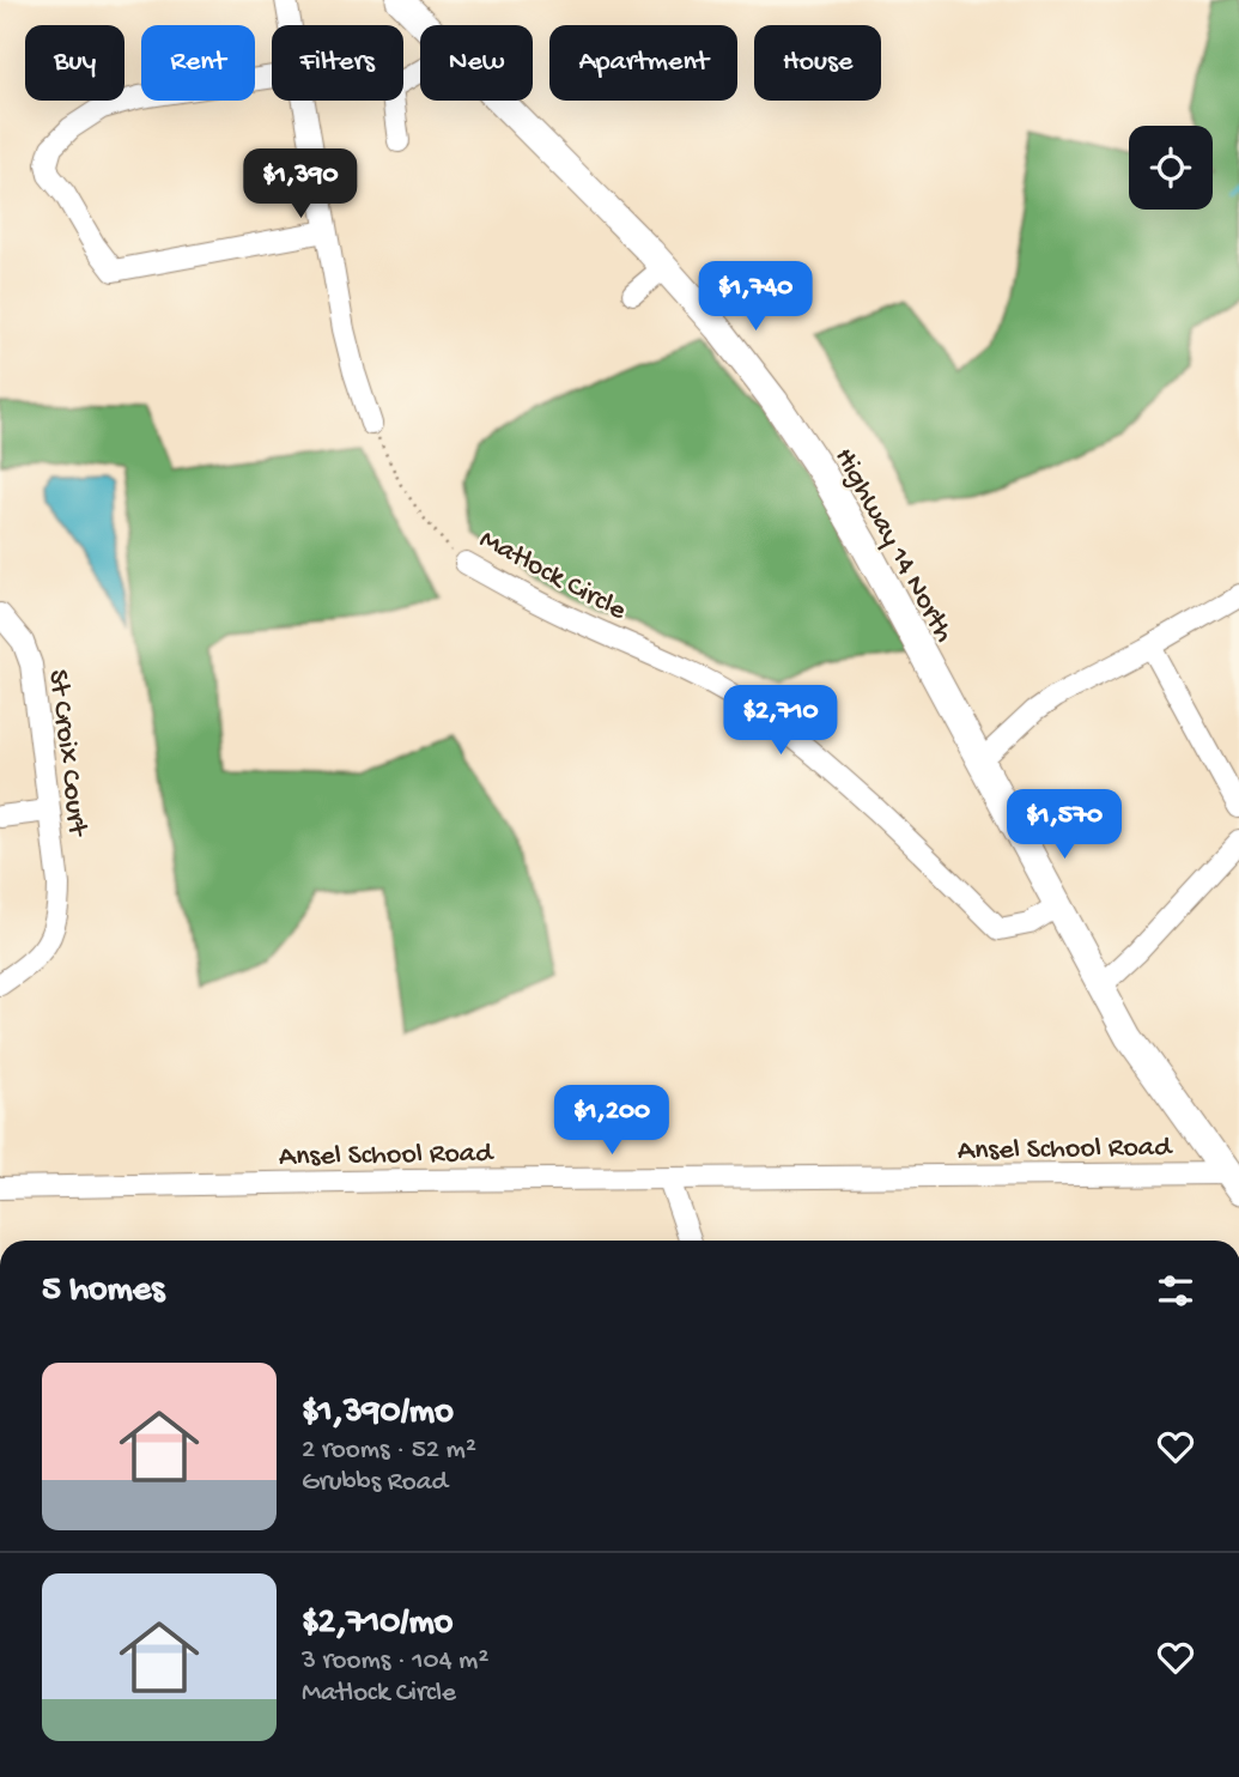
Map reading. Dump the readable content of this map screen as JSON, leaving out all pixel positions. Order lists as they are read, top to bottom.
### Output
{
  "streets": {
    "main road": ["Highway 14 North"],
    "street": ["Matlock Circle", "St Croix Court", "Ansel School Road"]
  },
  "crossings": [
    ["Highway 14 North", "Matlock Circle"],
    ["Highway 14 North", "Ansel School Road"]
  ],
  "page": {
    "chip": [
      "Buy",
      "Rent",
      "Filters",
      "New",
      "Apartment",
      "House"
    ],
    "price": [
      "$1,390",
      "$1,740",
      "$2,710",
      "$1,570",
      "$1,200"
    ],
    "heading": "5 homes",
    "list": [
      {
        "name": "$1,390/mo",
        "note": "2 rooms · 52 m² · Grubbs Road"
      },
      {
        "name": "$2,710/mo",
        "note": "3 rooms · 104 m² · Matlock Circle"
      }
    ]
  }
}
